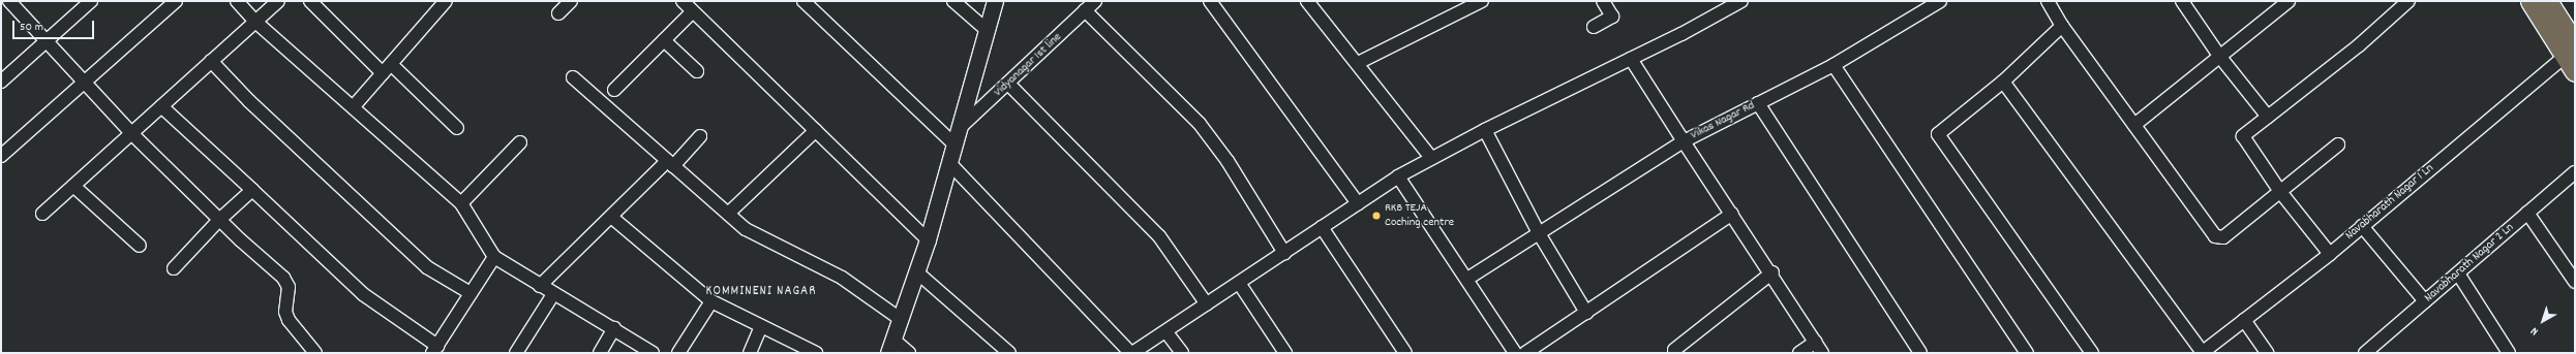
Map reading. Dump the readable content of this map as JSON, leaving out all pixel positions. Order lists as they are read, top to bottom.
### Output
{
  "streets": {
    "street": [
      "Vidyanagar 1st line",
      "Vikas Nagar Rd",
      "Navabharath Nagar 1 Ln",
      "Navabharath Nagar 2 Ln"
    ]
  },
  "districts": ["KOMMINENI NAGAR"],
  "places": ["RKB TEJA Coching centre"],
  "scale_bar": "50 m",
  "north": "bottom left"
}
